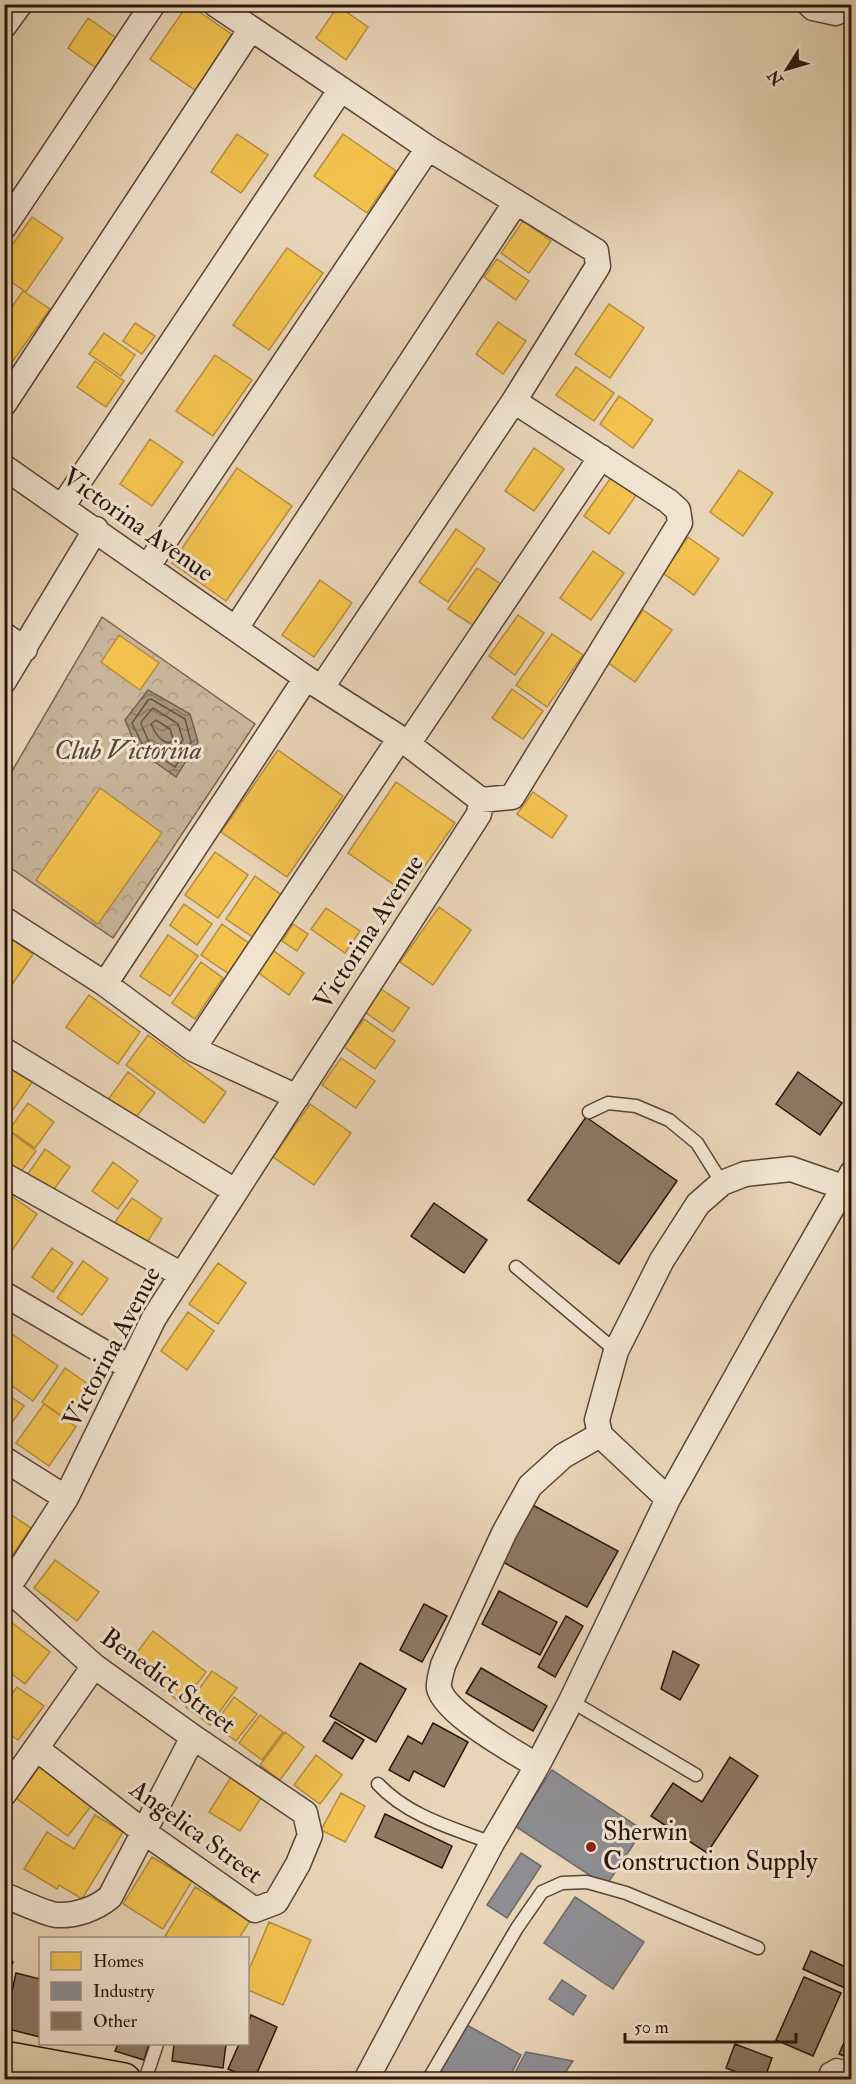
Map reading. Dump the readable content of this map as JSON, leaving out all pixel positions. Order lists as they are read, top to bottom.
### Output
{
  "streets": {
    "street": ["Victorina Avenue", "Benedict Street", "Angelica Street"]
  },
  "crossings": [
    ["Victorina Avenue", "Benedict Street"],
    ["Benedict Street", "Angelica Street"]
  ],
  "parks": ["Club Victorina"],
  "places": ["Sherwin Construction Supply"],
  "legend": ["Homes", "Industry", "Other"],
  "scale_bar": "50 m",
  "north": "bottom left"
}
